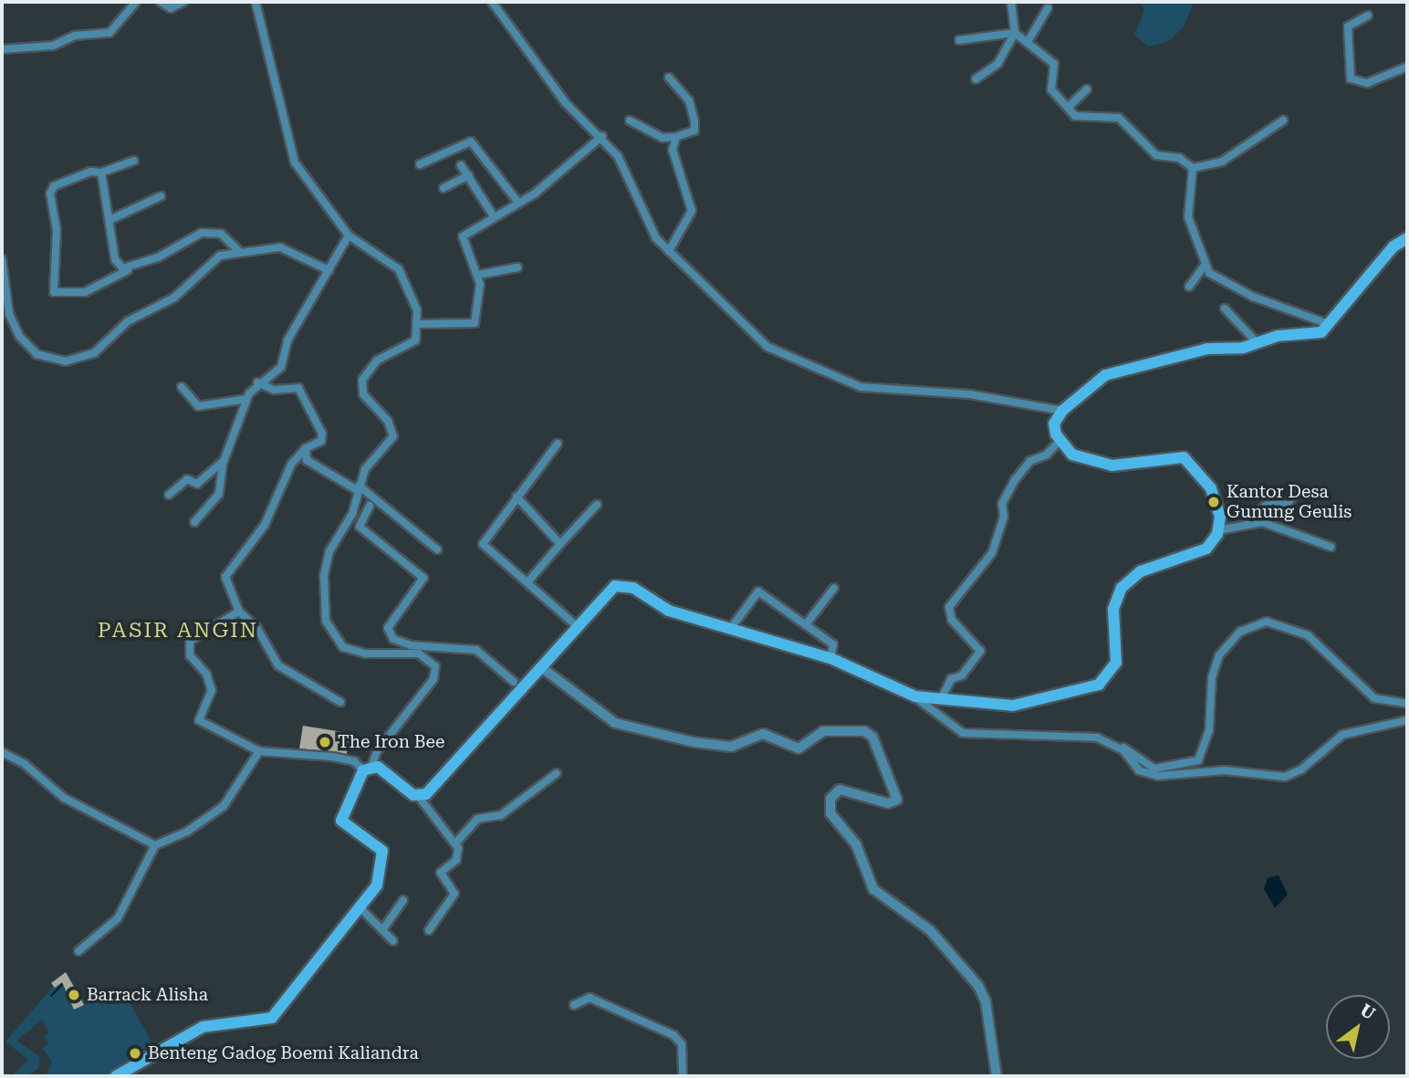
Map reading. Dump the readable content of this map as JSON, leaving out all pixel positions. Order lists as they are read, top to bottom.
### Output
{
  "districts": ["PASIR ANGIN"],
  "places": [
    "Kantor Desa Gunung Geulis",
    "The Iron Bee",
    "Barrack Alisha",
    "Benteng Gadog Boemi Kaliandra"
  ],
  "north": "top right"
}
